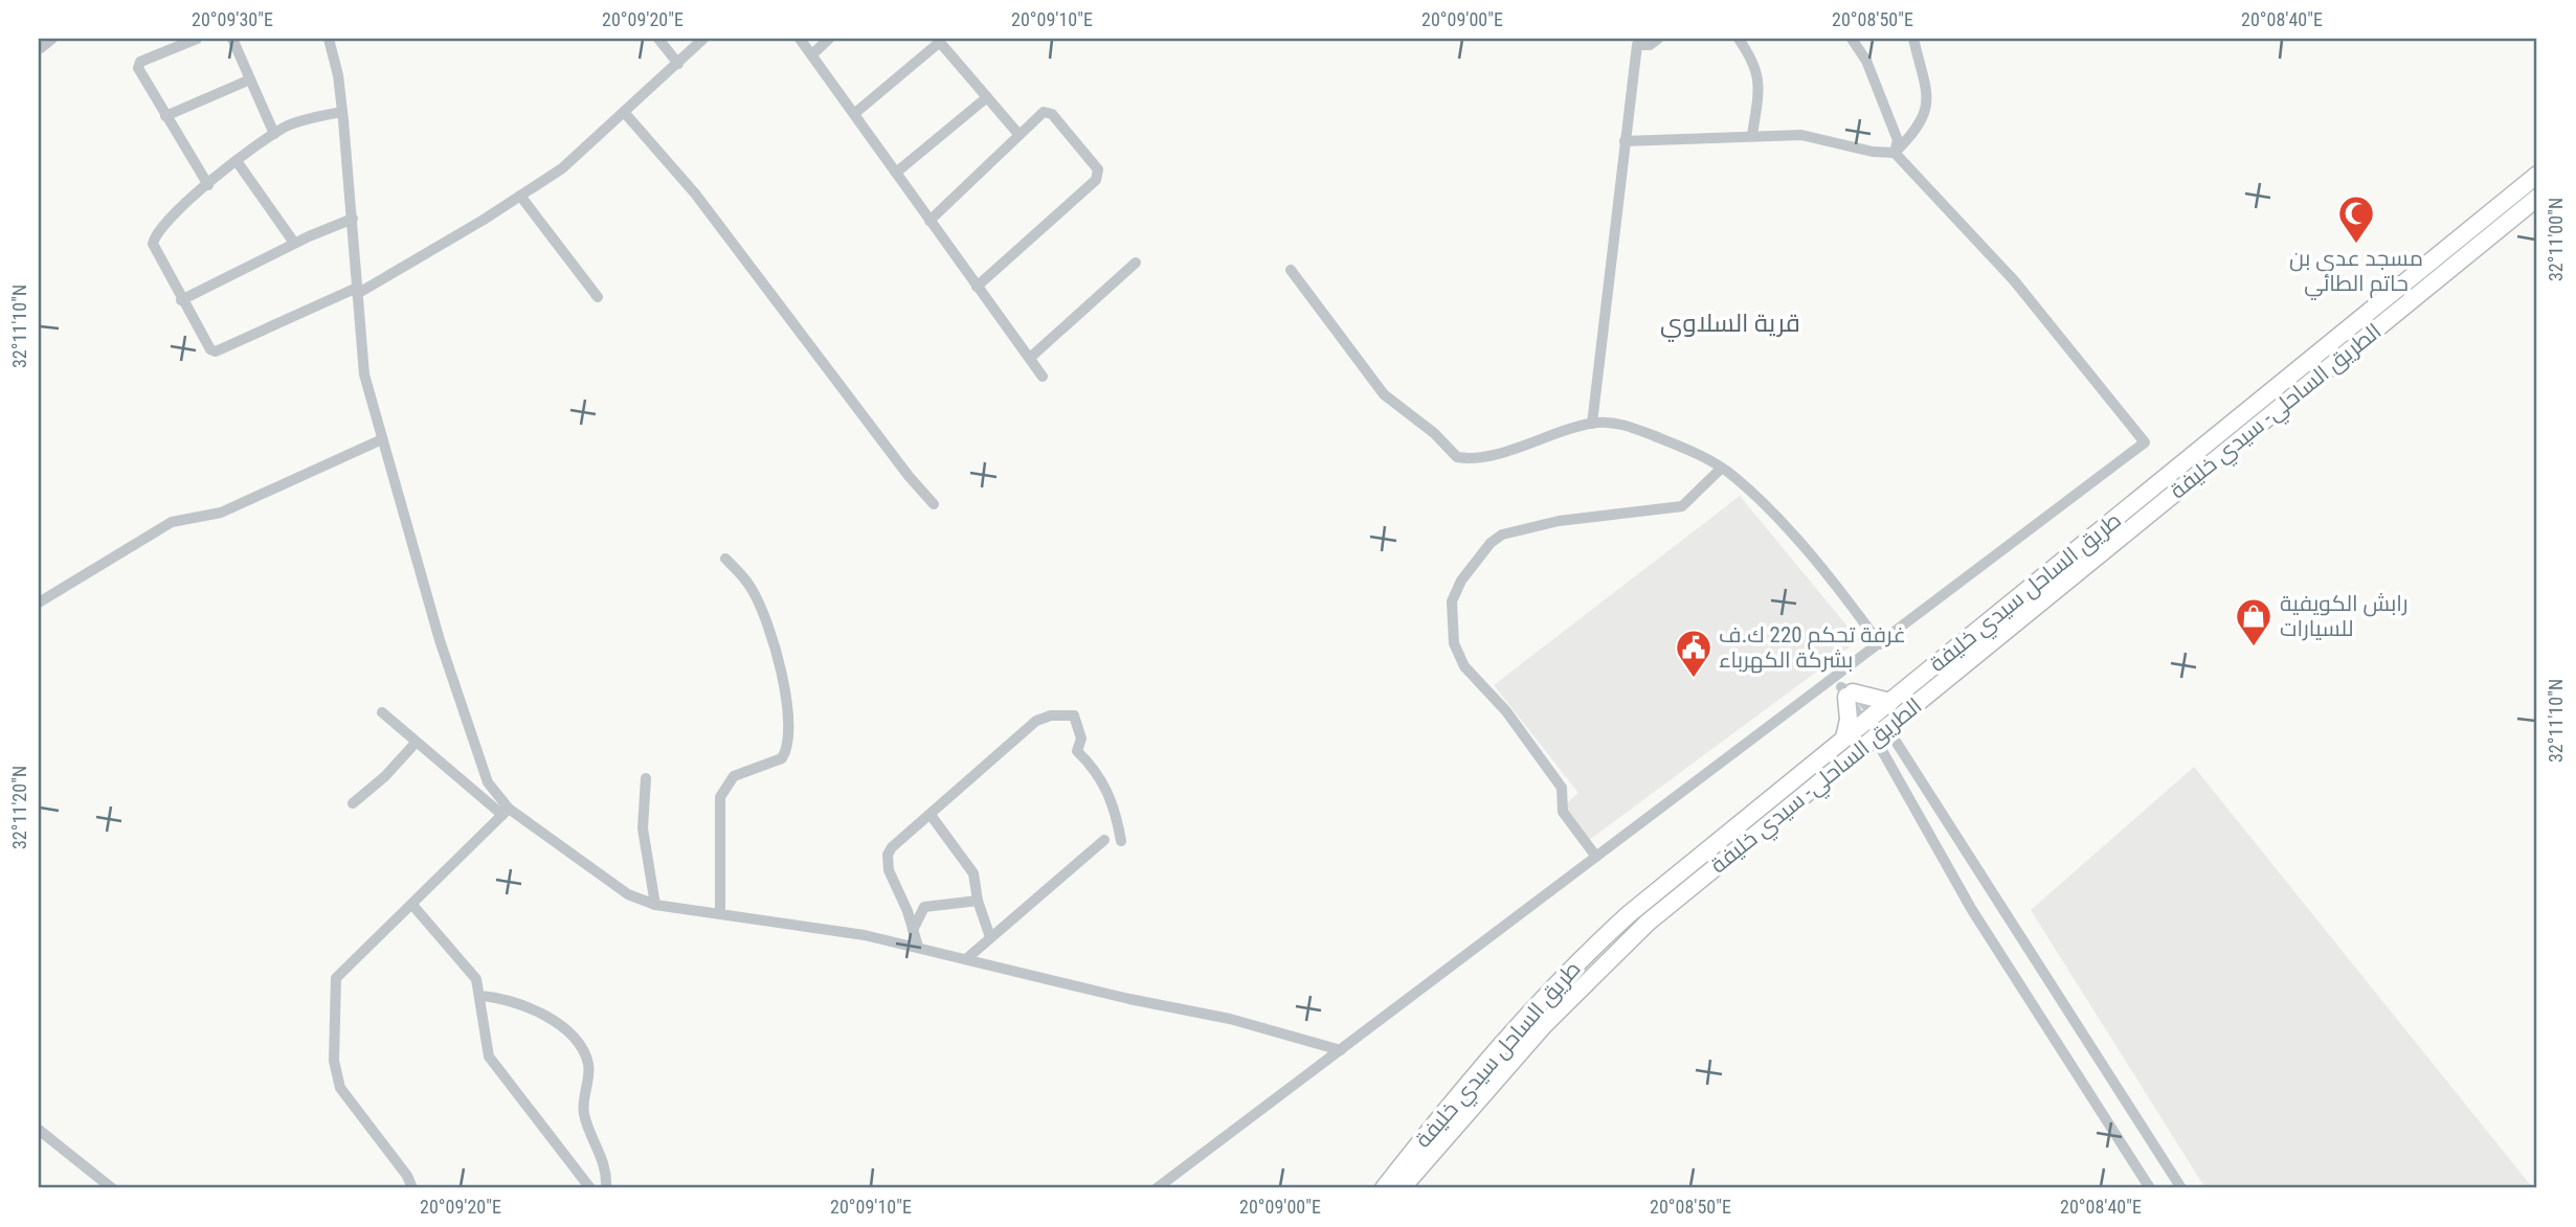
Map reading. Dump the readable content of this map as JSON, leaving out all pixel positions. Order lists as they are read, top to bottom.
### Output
{
  "streets": {
    "highway": ["الطريق الساحلي- سيدي خليفة", "طريق الساحل سيدي خليفة"]
  },
  "crossings": [
    ["الطريق الساحلي- سيدي خليفة", "طريق الساحل سيدي خليفة"]
  ],
  "districts": ["قرية السلاوي"],
  "places": {
    "mosque": ["مسجد عدي بن حاتم الطائي"],
    "shop": ["رابش الكويفية للسيارات"],
    "public building": ["غرفة تحكم 220 ك.ف بشركة الكهرباء"]
  },
  "coordinates": [
    "20°09'30\"E",
    "20°09'20\"E",
    "20°09'10\"E",
    "20°09'00\"E",
    "20°08'50\"E",
    "20°08'40\"E",
    "32°11'00\"N",
    "32°11'10\"N",
    "32°11'20\"N"
  ]
}
